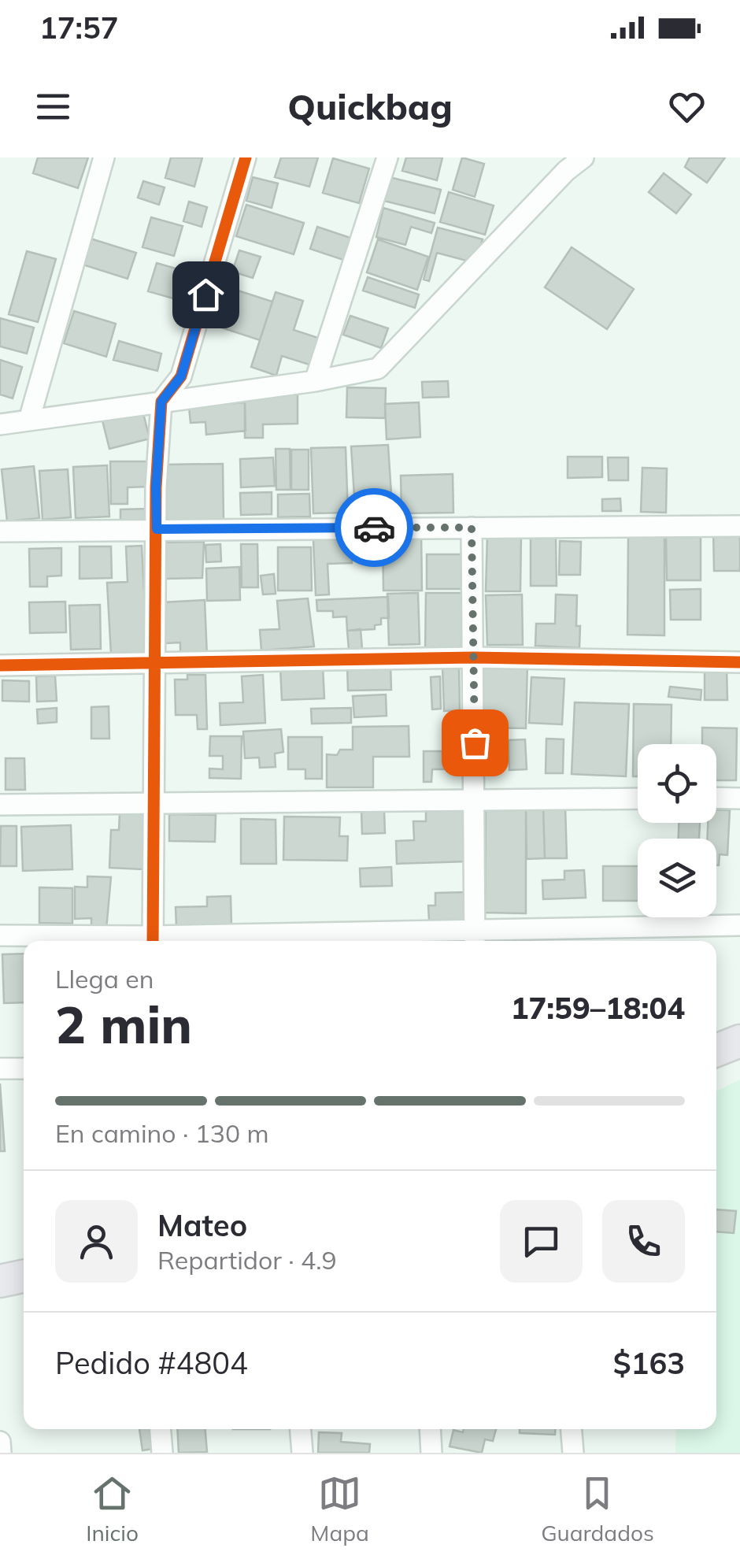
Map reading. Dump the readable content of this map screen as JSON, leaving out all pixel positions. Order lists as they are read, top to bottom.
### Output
{
  "page": {
    "status": "17:57",
    "header": "Quickbag",
    "heading": ["2 min", "Llega en", "17:59–18:04"],
    "panel": [
      "Mateo",
      "Repartidor · 4.9",
      "Pedido #4804",
      "$163"
    ],
    "bar": "En camino · 130 m",
    "tabs": ["Inicio", "Mapa", "Guardados"]
  }
}
